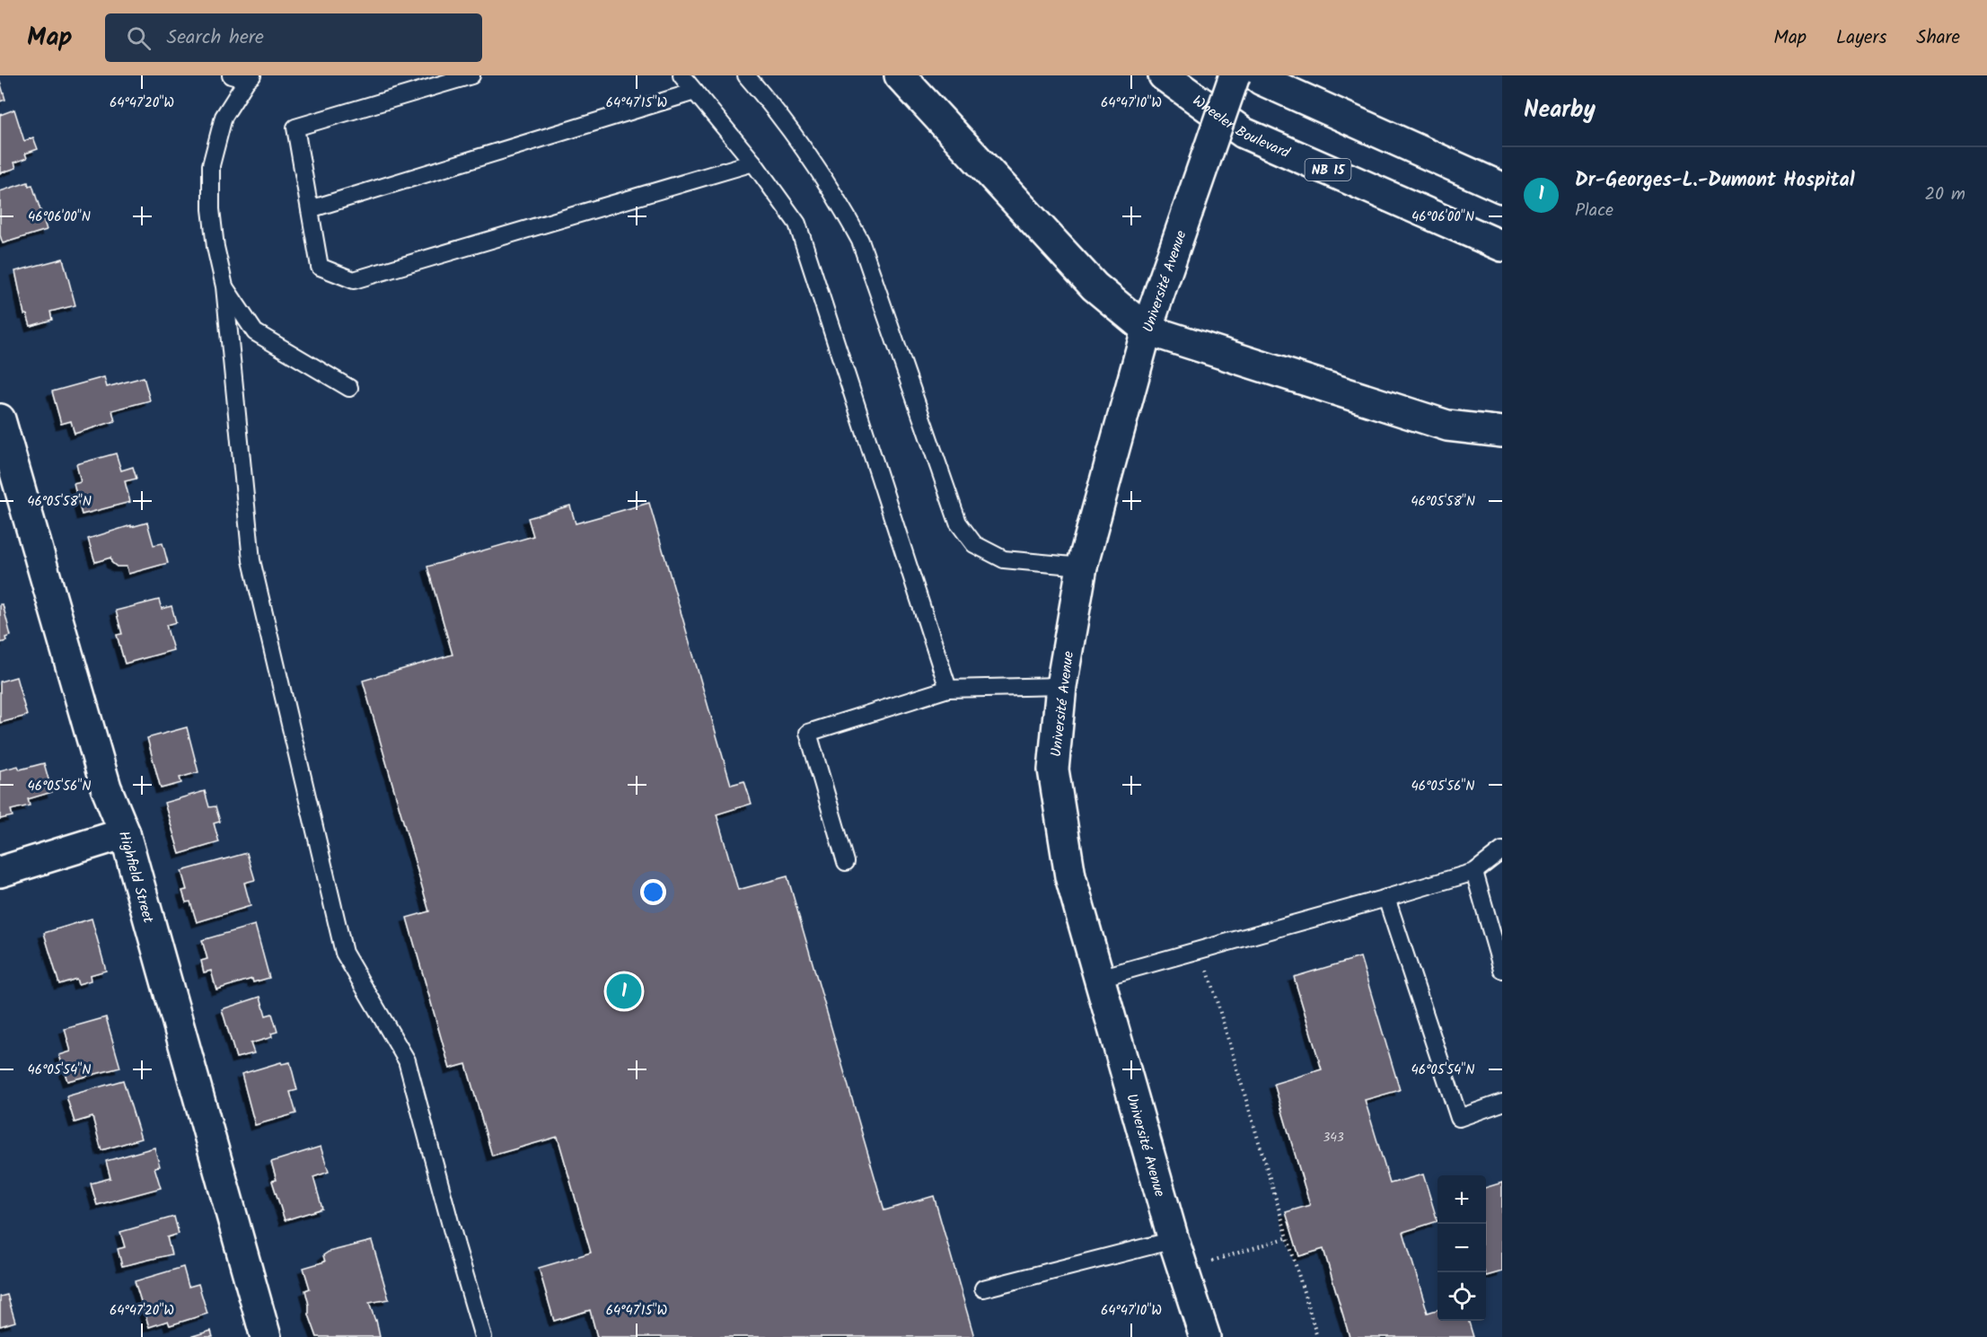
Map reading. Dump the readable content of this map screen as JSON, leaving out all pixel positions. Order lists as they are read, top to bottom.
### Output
{
  "streets": {
    "main road": [
      "Wheeler Boulevard",
      "NB 15",
      "Université Avenue",
      "Highfield Street"
    ]
  },
  "house_numbers": ["343"],
  "page": {
    "header": "Map",
    "search": "Search here",
    "nav": ["Map", "Layers", "Share"],
    "heading": "Nearby",
    "list": [
      {
        "mark": "1",
        "name": "Dr-Georges-L.-Dumont Hospital",
        "note": "Place",
        "value": "20 m"
      }
    ],
    "pins": "1",
    "map_buttons": ["+", "−"]
  },
  "coordinates": [
    "64°47'20\"W",
    "64°47'15\"W",
    "64°47'10\"W",
    "46°06'00\"N",
    "46°05'58\"N",
    "46°05'56\"N",
    "46°05'54\"N"
  ]
}
